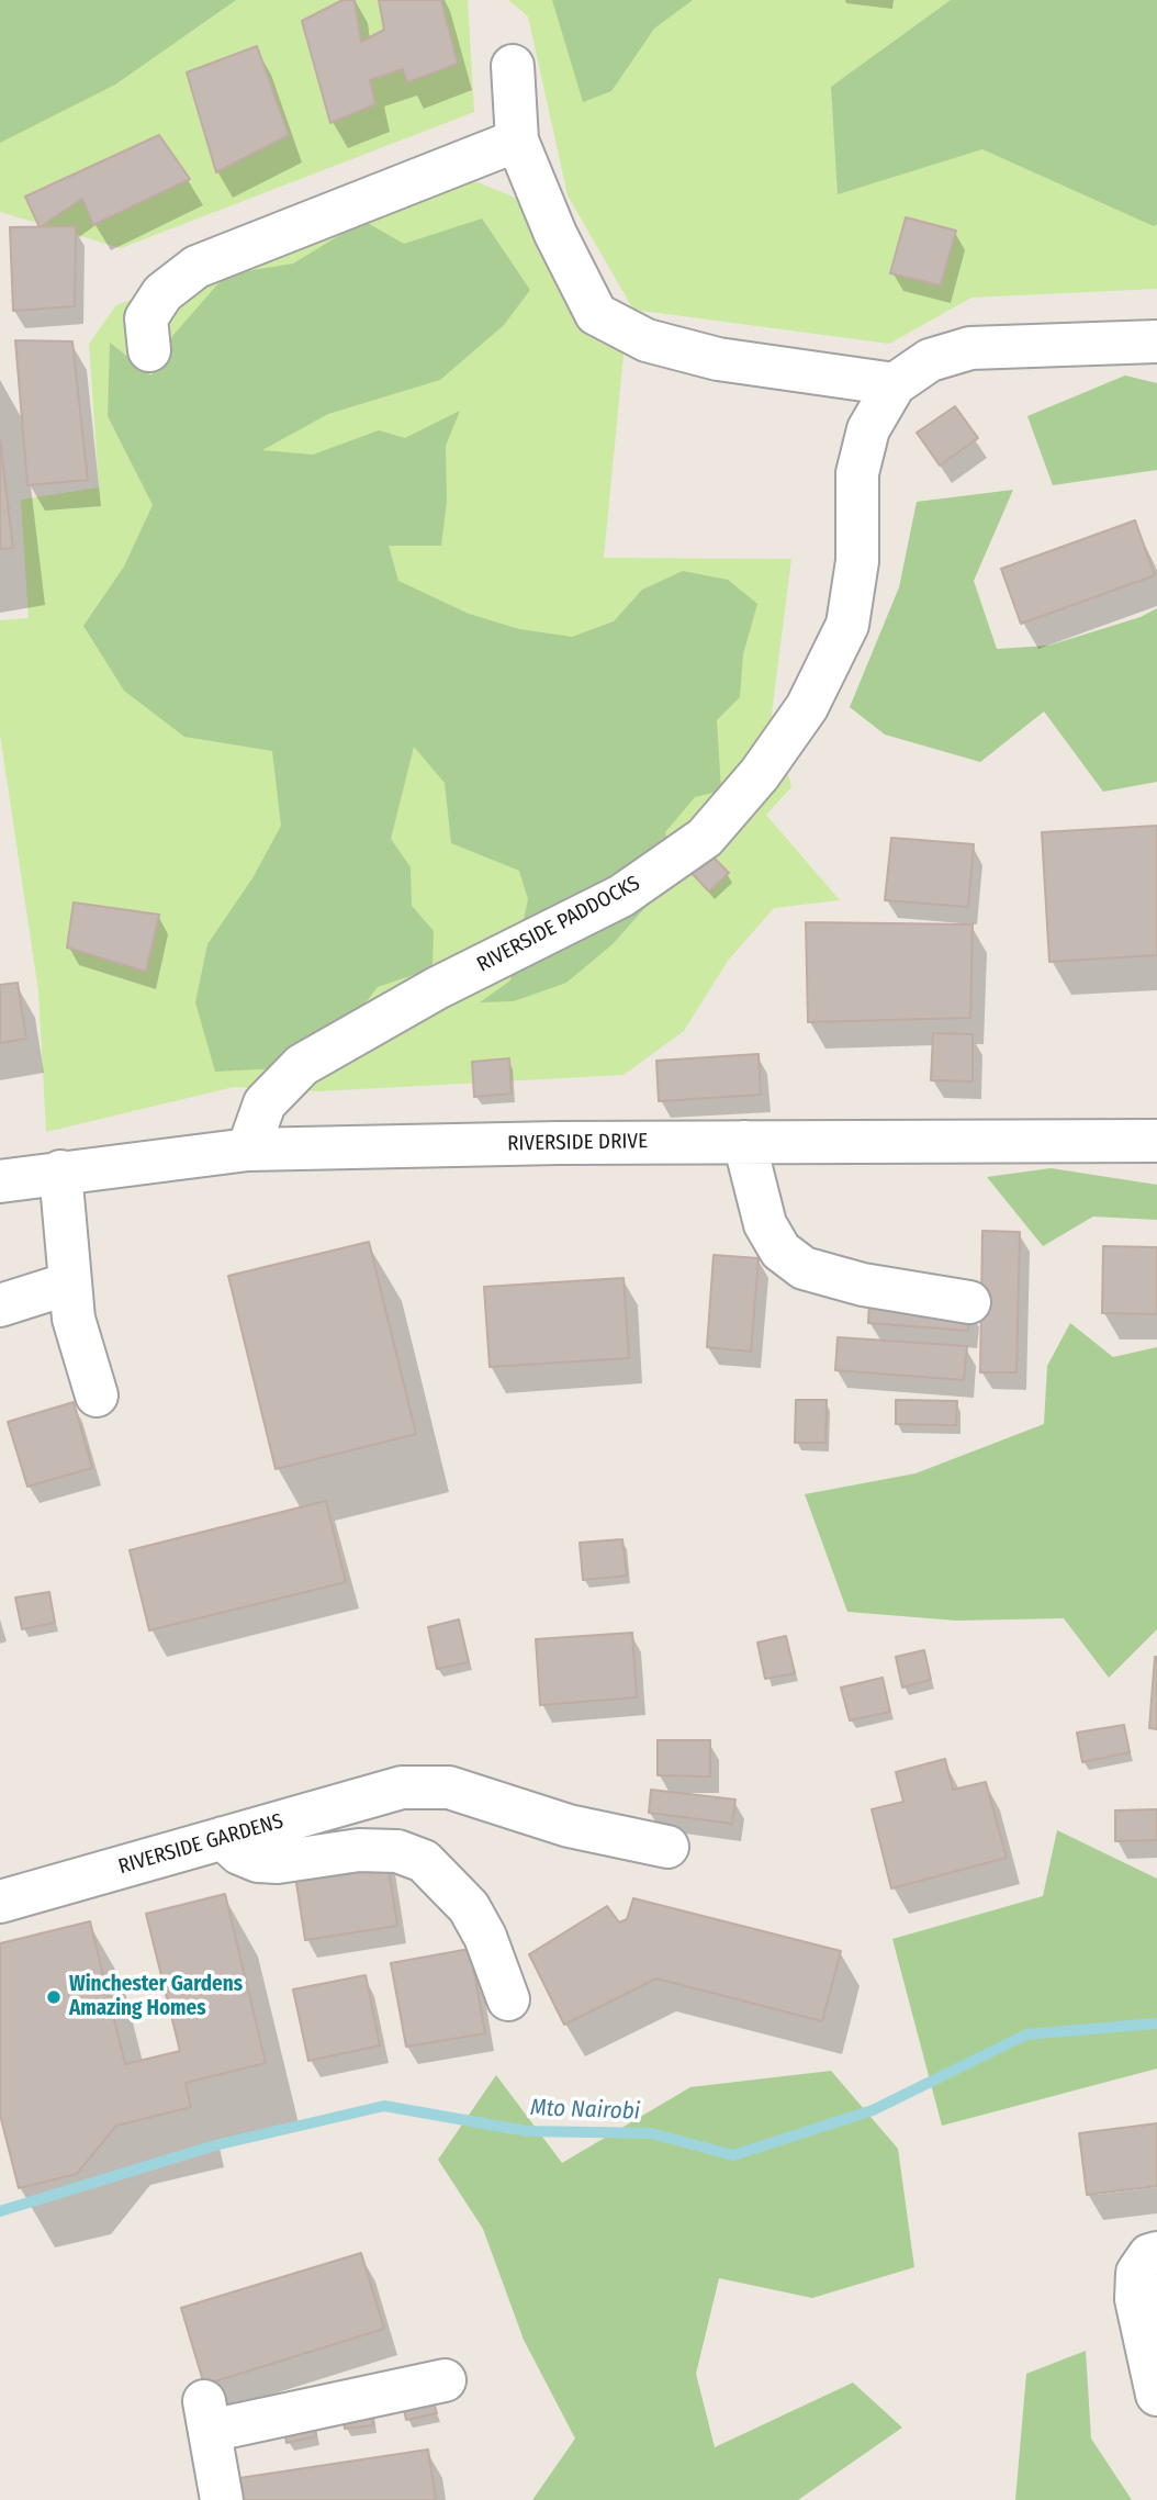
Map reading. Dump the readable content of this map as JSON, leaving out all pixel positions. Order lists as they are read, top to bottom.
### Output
{
  "streets": {
    "street": ["RIVERSIDE PADDOCKS", "RIVERSIDE DRIVE", "RIVERSIDE GARDENS"]
  },
  "crossings": [
    ["RIVERSIDE PADDOCKS", "RIVERSIDE DRIVE"]
  ],
  "water": ["Mto Nairobi"],
  "places": ["Winchester Gardens Amazing Homes"]
}
